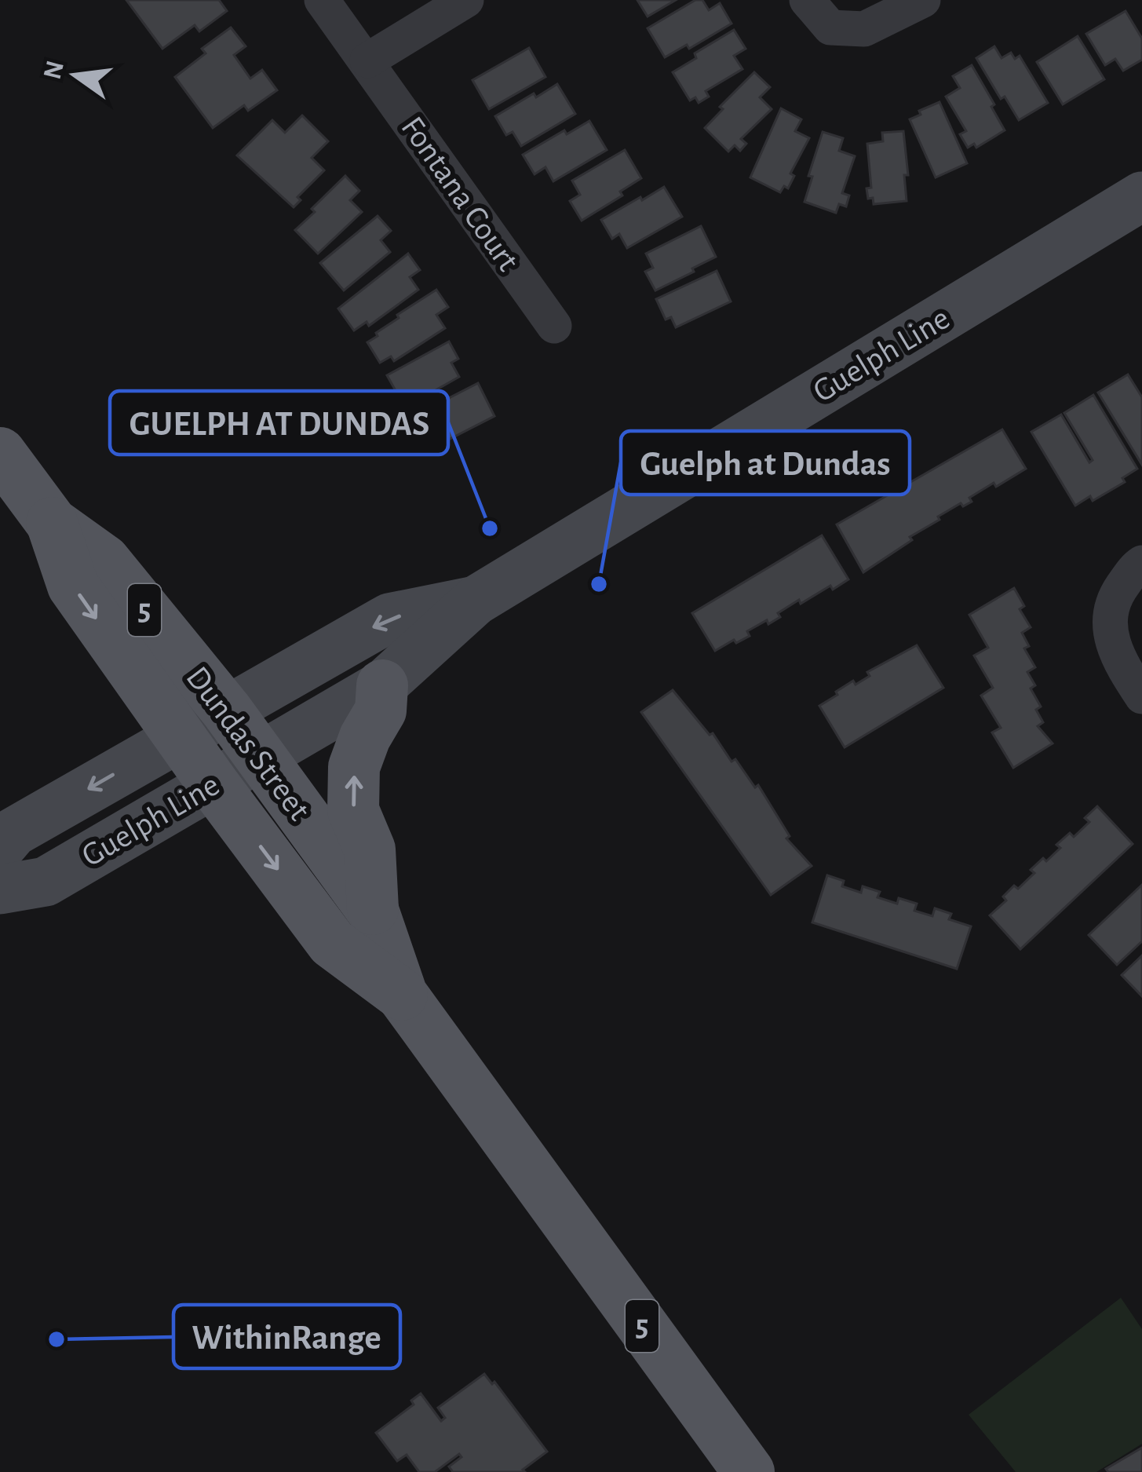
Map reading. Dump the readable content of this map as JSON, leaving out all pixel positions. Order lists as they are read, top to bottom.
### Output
{
  "streets": {
    "main road": ["Guelph Line", "5", "Dundas Street"],
    "street": ["Fontana Court"]
  },
  "crossings": [
    ["Guelph Line", "Dundas Street"]
  ],
  "places": ["GUELPH AT DUNDAS", "Guelph at Dundas", "WithinRange"],
  "north": "left"
}
